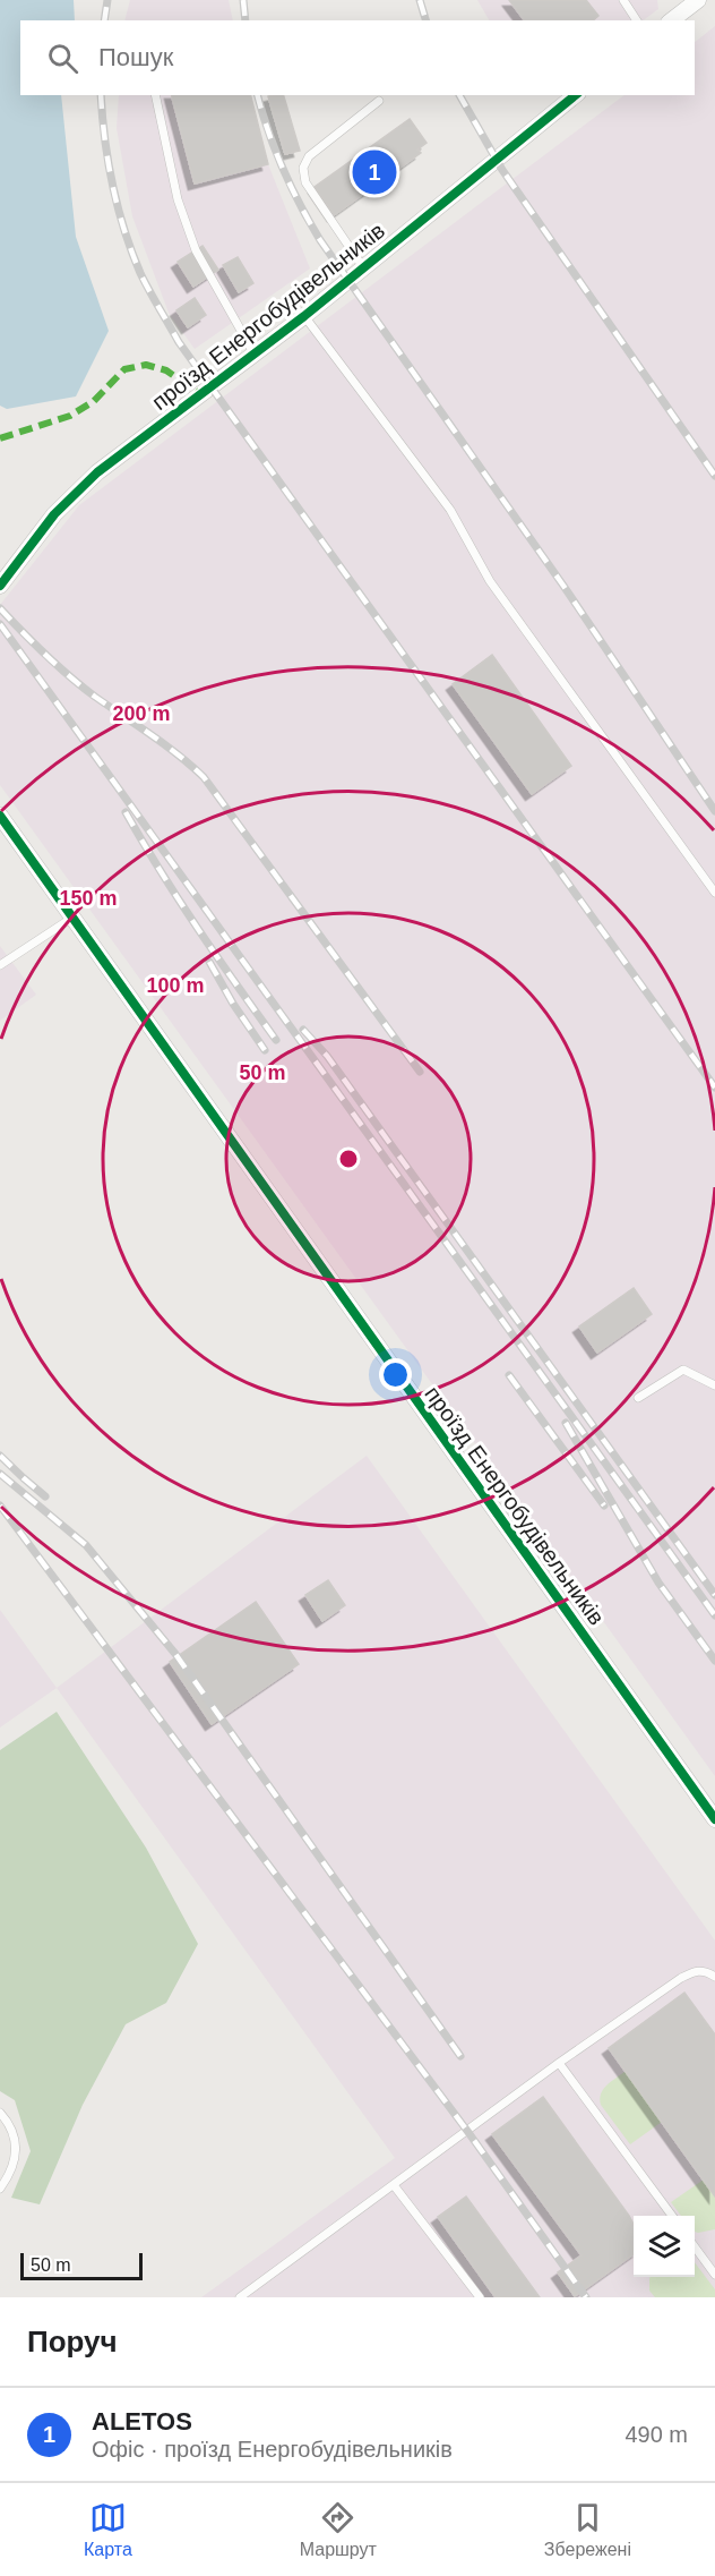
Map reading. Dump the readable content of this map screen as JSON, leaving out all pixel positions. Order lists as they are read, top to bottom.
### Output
{
  "streets": {
    "street": ["проїзд Енергобудівельників"]
  },
  "scale_bar": "50 m",
  "page": {
    "search": "Пошук",
    "pins": "1",
    "scale": "50 m",
    "heading": "Поруч",
    "list": [
      {
        "mark": "1",
        "name": "ALETOS",
        "note": "Офіс · проїзд Енергобудівельників",
        "value": "490 m"
      }
    ],
    "nav": ["Карта", "Маршрут", "Збережені"]
  },
  "rings": [
    "200 m",
    "150 m",
    "100 m",
    "50 m"
  ]
}
